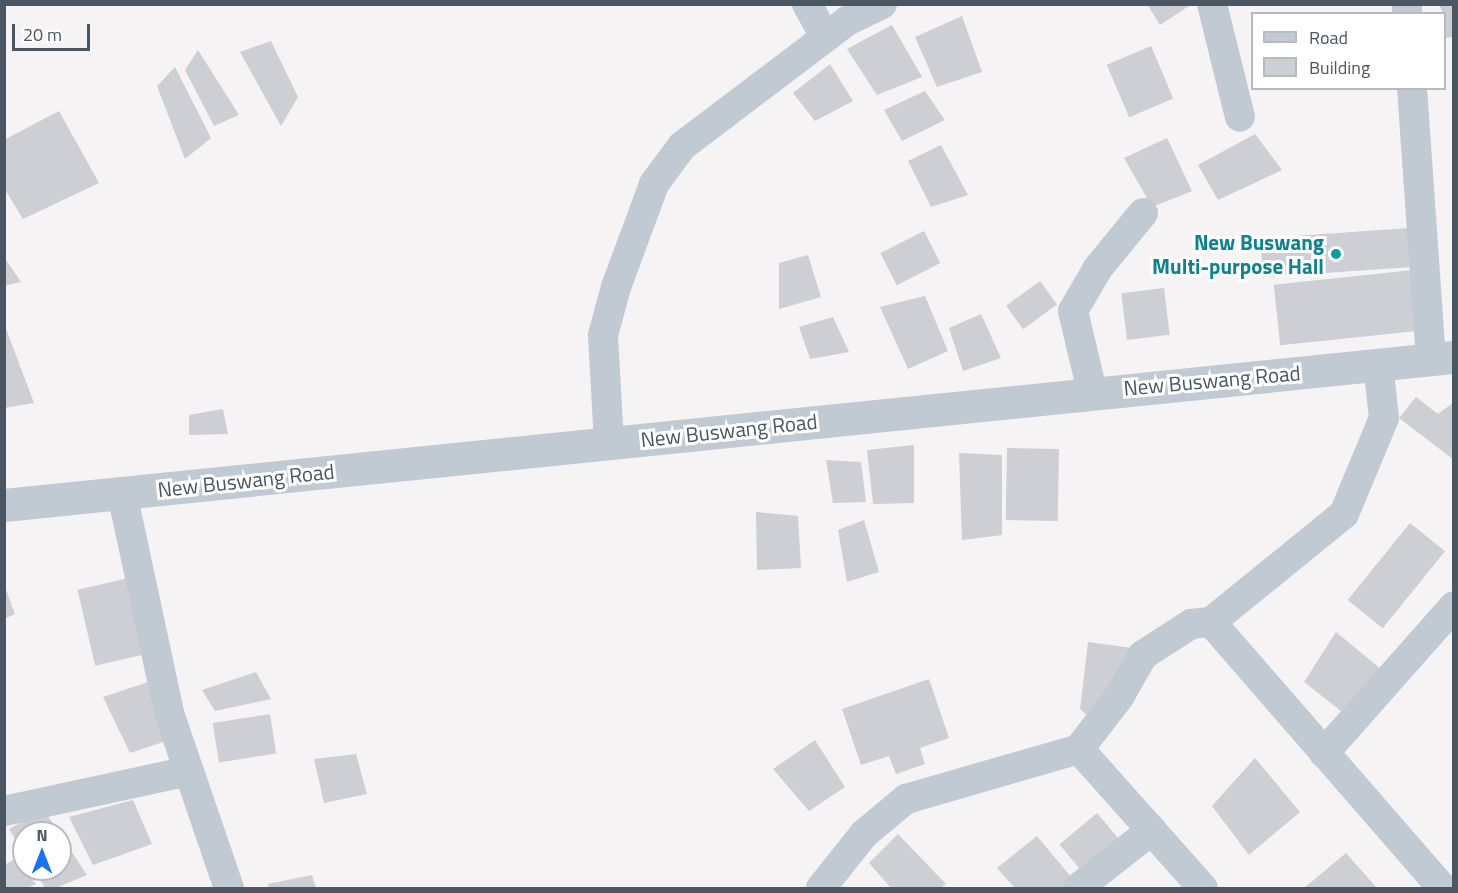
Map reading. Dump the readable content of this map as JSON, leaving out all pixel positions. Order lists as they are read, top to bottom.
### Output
{
  "streets": {
    "street": ["New Buswang Road"]
  },
  "places": ["New Buswang Multi-purpose Hall"],
  "legend": ["Road", "Building"],
  "scale_bar": "20 m",
  "north": "top"
}
